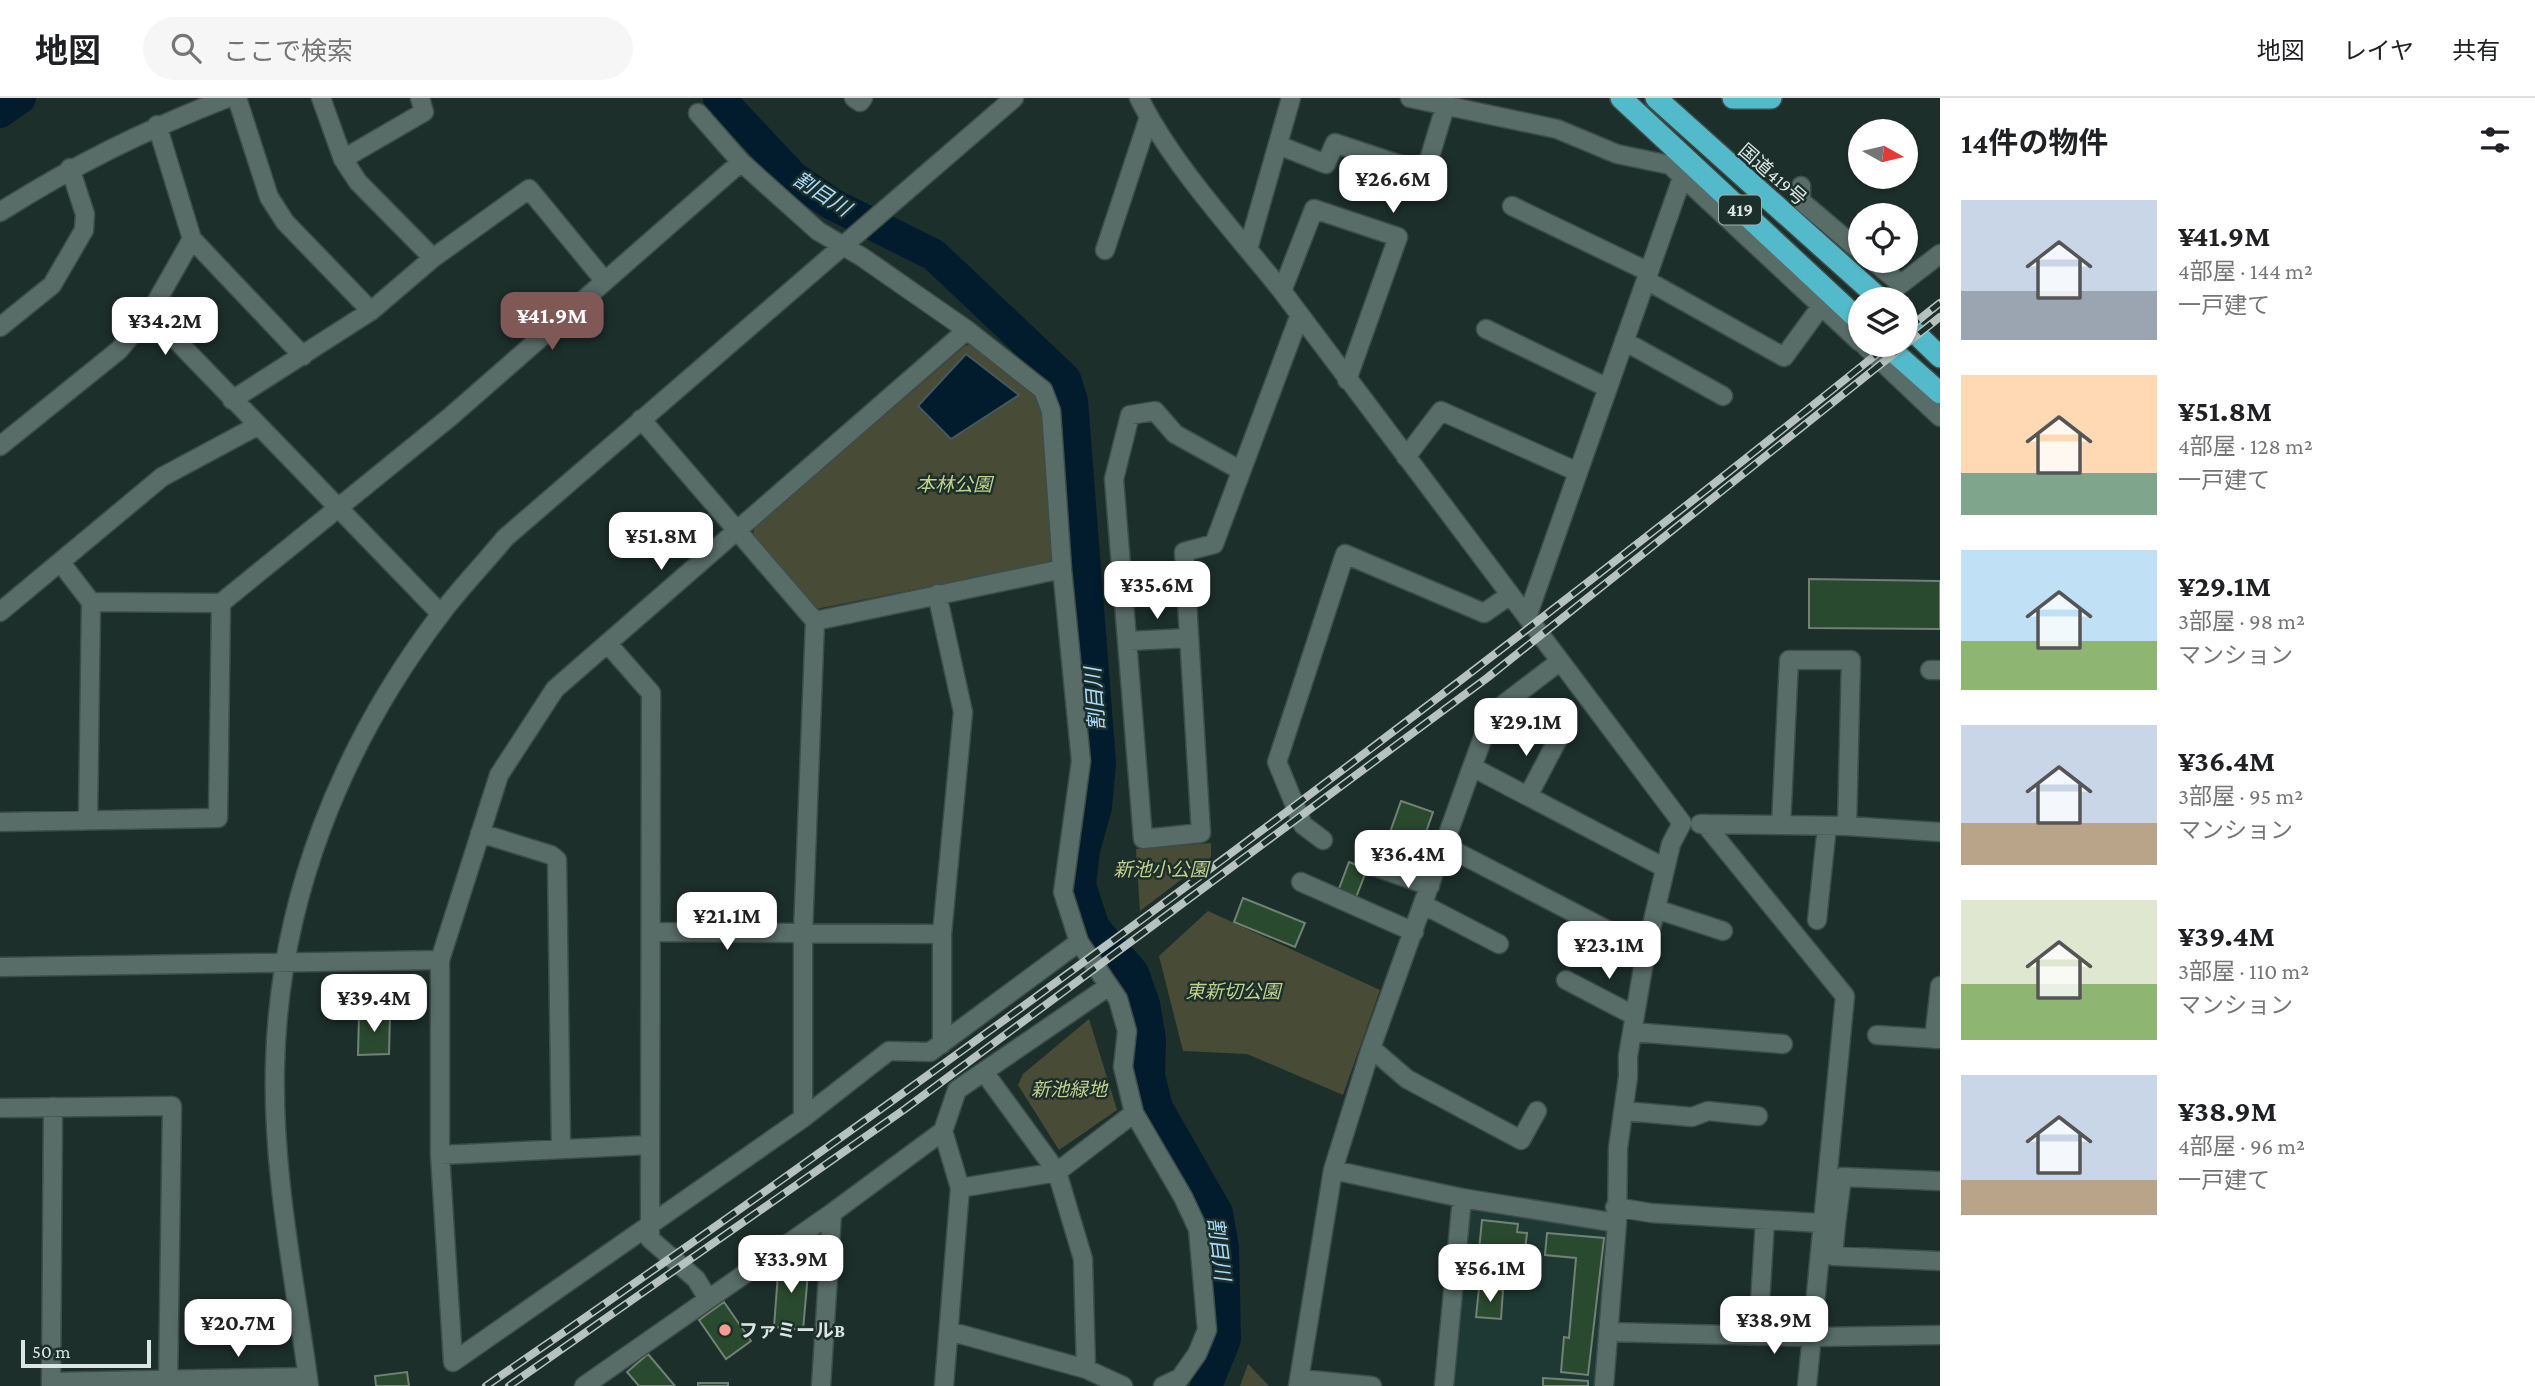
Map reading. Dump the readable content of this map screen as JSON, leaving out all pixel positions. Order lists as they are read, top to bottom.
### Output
{
  "streets": {
    "highway": ["国道419号", "419"]
  },
  "water": ["割目川"],
  "parks": [
    "本林公園",
    "新池小公園",
    "東新切公園",
    "新池緑地"
  ],
  "places": ["ファミールB"],
  "scale_bar": "50 m",
  "north": "right",
  "page": {
    "header": "地図",
    "search": "ここで検索",
    "nav": ["地図", "レイヤ", "共有"],
    "heading": "14件の物件",
    "price": [
      "¥26.6M",
      "¥41.9M",
      "¥34.2M",
      "¥51.8M",
      "¥35.6M",
      "¥29.1M",
      "¥36.4M",
      "¥21.1M",
      "¥23.1M",
      "¥39.4M",
      "¥33.9M",
      "¥56.1M",
      "¥38.9M",
      "¥20.7M"
    ],
    "list": [
      {
        "name": "¥41.9M",
        "note": "4部屋 · 144 m² · 一戸建て"
      },
      {
        "name": "¥51.8M",
        "note": "4部屋 · 128 m² · 一戸建て"
      },
      {
        "name": "¥29.1M",
        "note": "3部屋 · 98 m² · マンション"
      },
      {
        "name": "¥36.4M",
        "note": "3部屋 · 95 m² · マンション"
      },
      {
        "name": "¥39.4M",
        "note": "3部屋 · 110 m² · マンション"
      },
      {
        "name": "¥38.9M",
        "note": "4部屋 · 96 m² · 一戸建て"
      }
    ],
    "scale": "50 m"
  }
}
